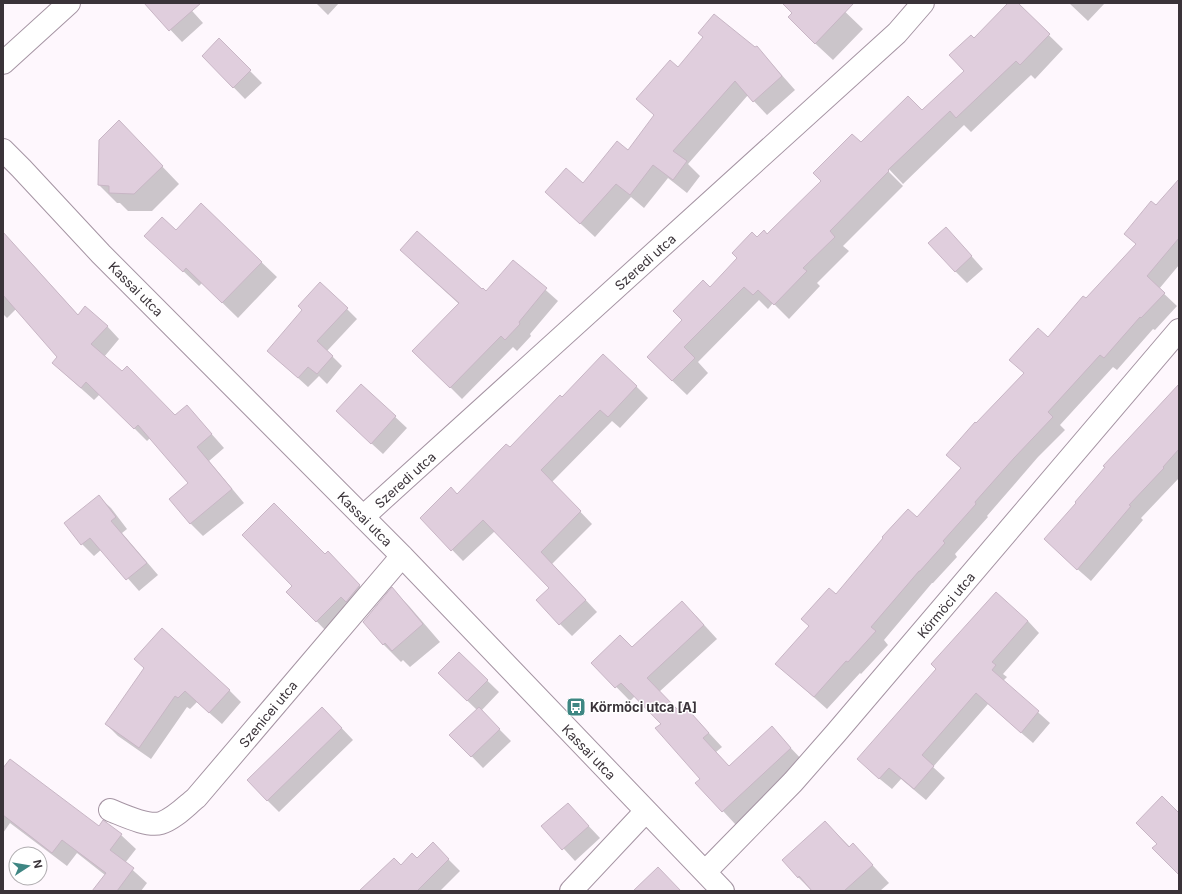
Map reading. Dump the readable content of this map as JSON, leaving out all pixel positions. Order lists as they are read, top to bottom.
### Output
{
  "streets": {
    "street": [
      "Szeredi utca",
      "Kassai utca",
      "Körmöci utca",
      "Szenicei utca"
    ]
  },
  "crossings": [
    ["Szeredi utca", "Kassai utca"],
    ["Kassai utca", "Körmöci utca"],
    ["Kassai utca", "Szenicei utca"]
  ],
  "places": {
    "bus stop": ["Körmöci utca [A]"]
  },
  "north": "right"
}
